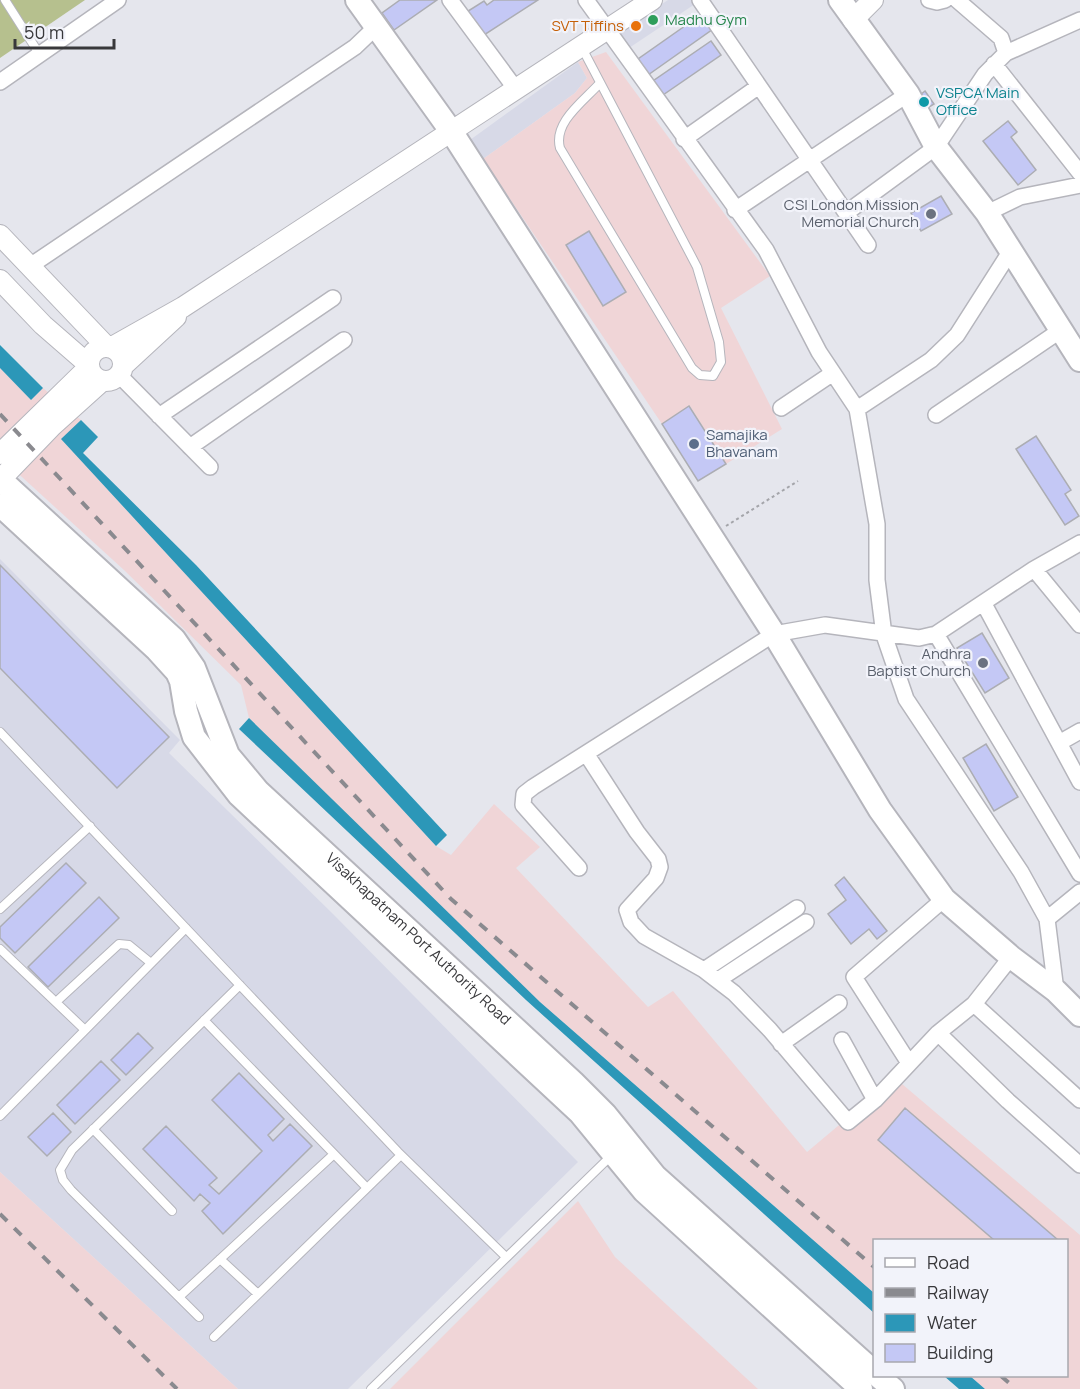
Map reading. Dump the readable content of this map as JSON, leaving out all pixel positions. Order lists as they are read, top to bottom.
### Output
{
  "streets": {
    "main road": ["Visakhapatnam Port Authority Road"]
  },
  "places": [
    "Madhu Gym",
    "SVT Tiffins",
    "VSPCA Main Office",
    "CSI London Mission Memorial Church",
    "Samajika Bhavanam",
    "Andhra Baptist Church"
  ],
  "legend": [
    "Road",
    "Railway",
    "Water",
    "Building"
  ],
  "scale_bar": "50 m"
}
